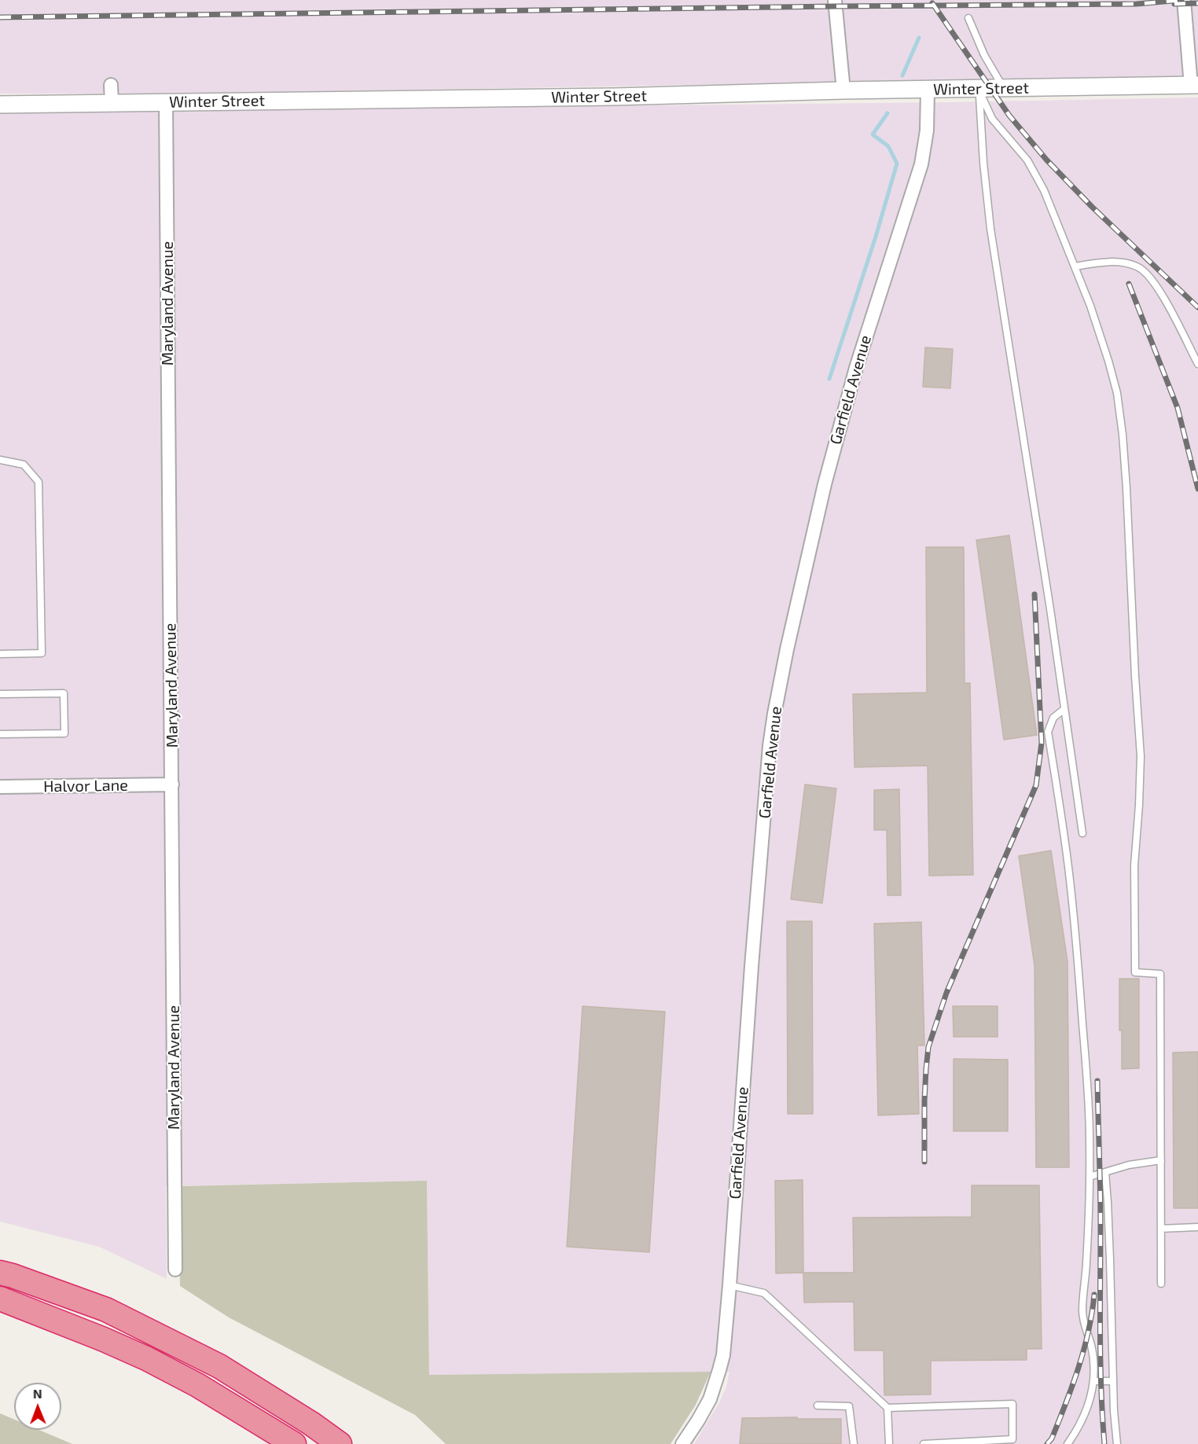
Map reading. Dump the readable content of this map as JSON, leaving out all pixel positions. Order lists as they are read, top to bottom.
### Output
{
  "streets": {
    "street": [
      "Winter Street",
      "Maryland Avenue",
      "Garfield Avenue",
      "Halvor Lane"
    ]
  },
  "crossings": [
    ["Winter Street", "Maryland Avenue"],
    ["Winter Street", "Garfield Avenue"],
    ["Maryland Avenue", "Halvor Lane"]
  ],
  "north": "top"
}
